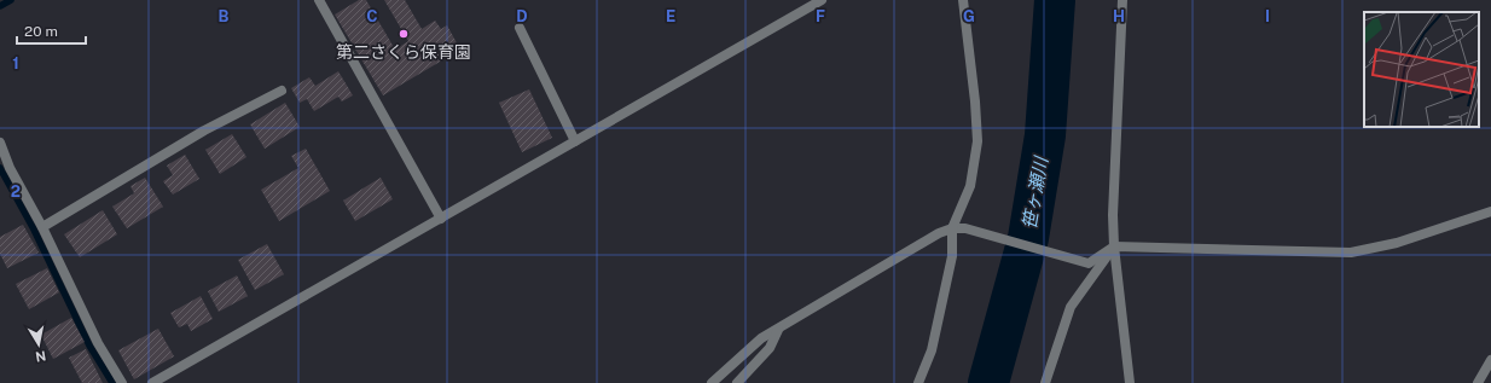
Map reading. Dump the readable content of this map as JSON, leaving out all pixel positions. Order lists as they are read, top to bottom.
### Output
{
  "water": ["笹ヶ瀬川"],
  "places": ["第二さくら保育園"],
  "scale_bar": "20 m",
  "north": "bottom",
  "grid": {
    "columns": [
      "B",
      "C",
      "D",
      "E",
      "F",
      "G",
      "H",
      "I"
    ],
    "rows": ["1", "2"]
  }
}
